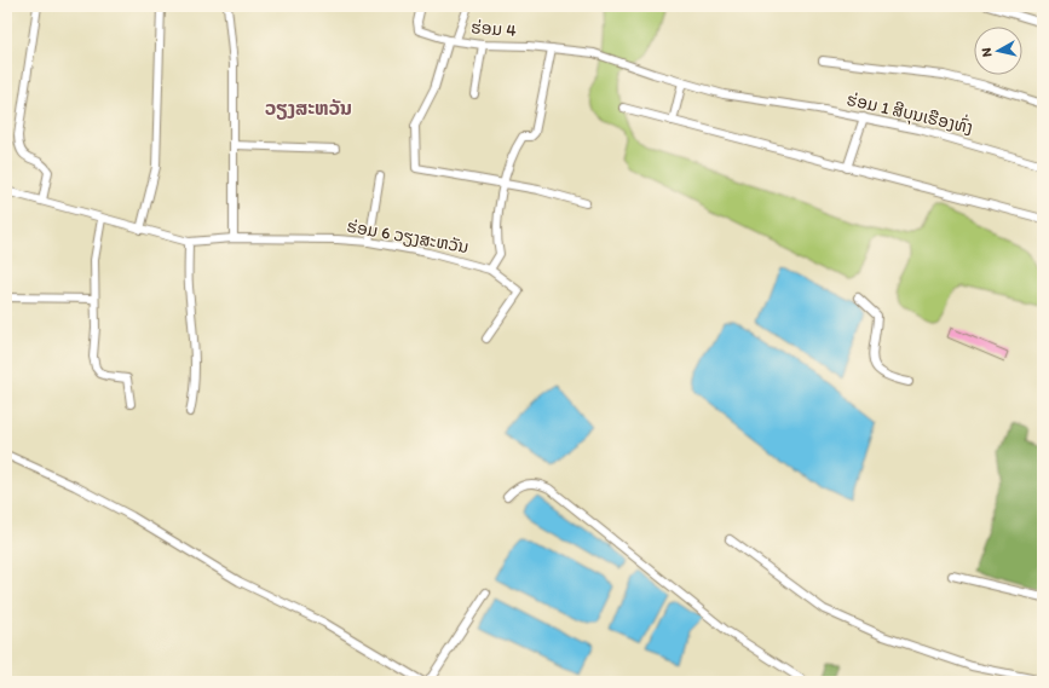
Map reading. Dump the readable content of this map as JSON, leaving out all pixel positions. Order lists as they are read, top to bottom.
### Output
{
  "streets": {
    "street": ["ຮ່ອມ 4", "ຮ່ອມ 1 ສີບຸນເຮືອງທົ່ງ", "ຮ່ອມ 6 ວຽງສະຫວັນ"]
  },
  "crossings": [
    ["ຮ່ອມ 4", "ຮ່ອມ 1 ສີບຸນເຮືອງທົ່ງ"]
  ],
  "districts": ["ວຽງສະຫວັນ"],
  "north": "left"
}
